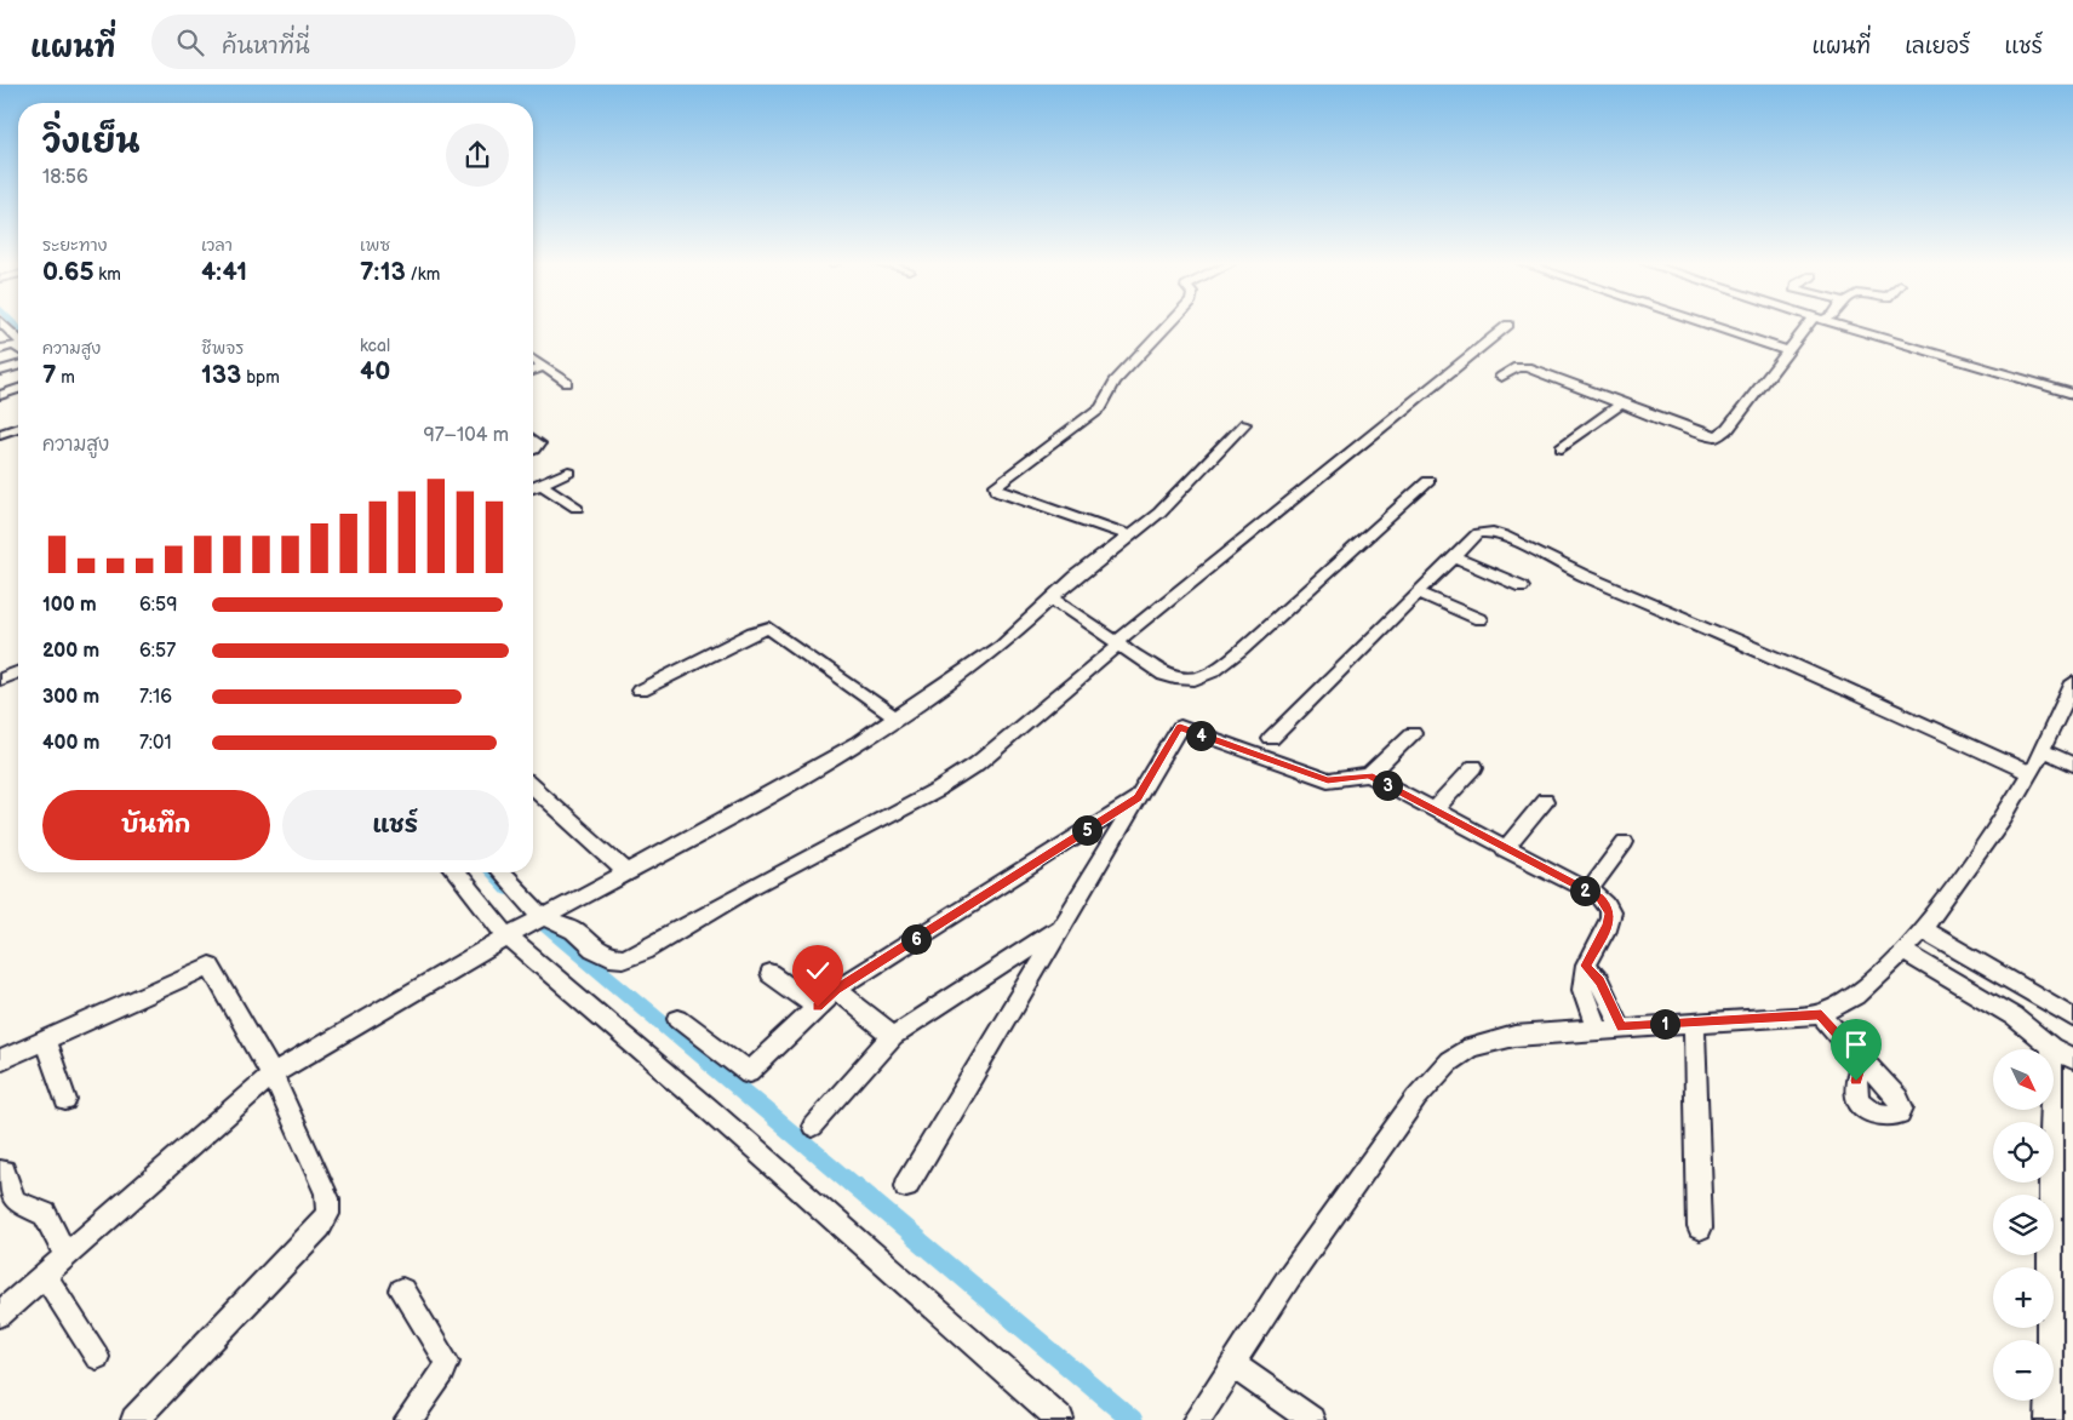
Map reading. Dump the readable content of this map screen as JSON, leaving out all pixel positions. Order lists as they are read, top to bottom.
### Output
{
  "north": "bottom right",
  "page": {
    "header": "แผนที่",
    "search": "ค้นหาที่นี่",
    "nav": ["แผนที่", "เลเยอร์", "แชร์"],
    "heading": ["วิ่งเย็น", "18:56"],
    "stats": [
      ["ระยะทาง", "0.65 km"],
      ["เวลา", "4:41"],
      ["เพซ", "7:13 /km"],
      ["ความสูง", "7 m"],
      ["ชีพจร", "133 bpm"],
      ["kcal", "40"]
    ],
    "chart": ["ความสูง", "97–104 m"],
    "list": [
      {
        "name": "100 m",
        "note": "6:59"
      },
      {
        "name": "200 m",
        "note": "6:57"
      },
      {
        "name": "300 m",
        "note": "7:16"
      },
      {
        "name": "400 m",
        "note": "7:01"
      }
    ],
    "pins": [
      "4",
      "3",
      "5",
      "2",
      "6",
      "1"
    ],
    "buttons": ["บันทึก", "แชร์"],
    "map_buttons": ["+", "−"]
  }
}
